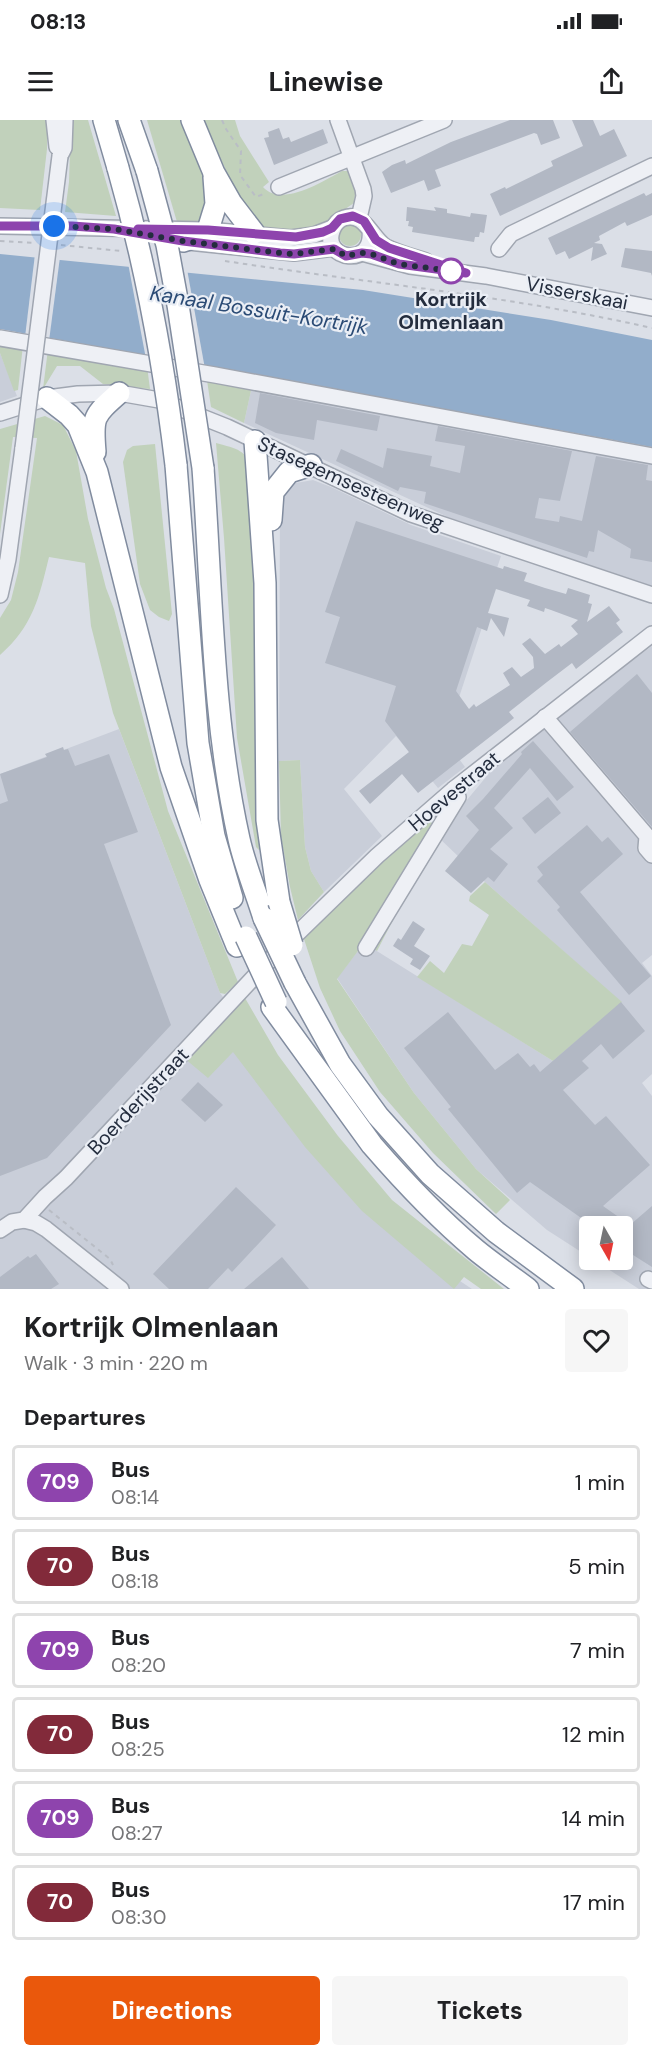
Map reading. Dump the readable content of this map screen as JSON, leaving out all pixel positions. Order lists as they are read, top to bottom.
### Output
{
  "streets": {
    "street": [
      "Visserskaai",
      "Stasegemsesteenweg",
      "Hoevestraat",
      "Boerderijstraat"
    ]
  },
  "crossings": [
    ["Hoevestraat", "Boerderijstraat"]
  ],
  "water": ["Kanaal Bossuit-Kortrijk"],
  "places": ["Kortrijk Olmenlaan"],
  "lines": ["bus line 709"],
  "north": "bottom",
  "page": {
    "status": "08:13",
    "header": "Linewise",
    "heading": [
      ["Kortrijk Olmenlaan", "Walk · 3 min · 220 m"],
      "Departures"
    ],
    "list": [
      {
        "mark": "709",
        "name": "Bus",
        "note": "08:14",
        "value": "1 min"
      },
      {
        "mark": "70",
        "name": "Bus",
        "note": "08:18",
        "value": "5 min"
      },
      {
        "mark": "709",
        "name": "Bus",
        "note": "08:20",
        "value": "7 min"
      },
      {
        "mark": "70",
        "name": "Bus",
        "note": "08:25",
        "value": "12 min"
      },
      {
        "mark": "709",
        "name": "Bus",
        "note": "08:27",
        "value": "14 min"
      },
      {
        "mark": "70",
        "name": "Bus",
        "note": "08:30",
        "value": "17 min"
      }
    ],
    "buttons": ["Directions", "Tickets"]
  }
}
